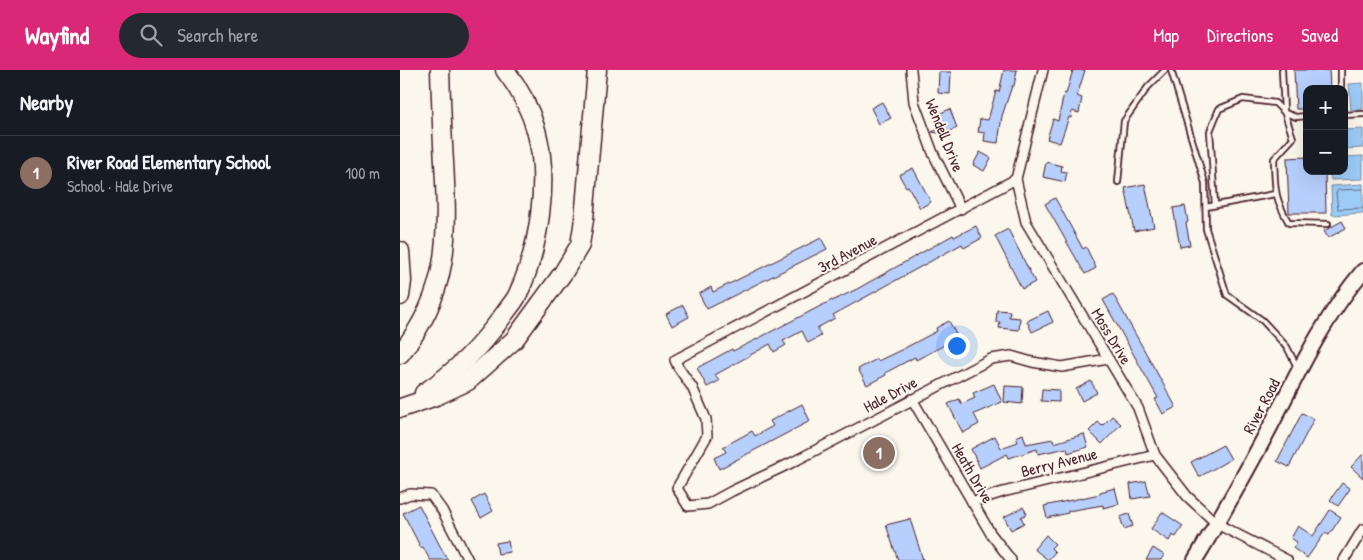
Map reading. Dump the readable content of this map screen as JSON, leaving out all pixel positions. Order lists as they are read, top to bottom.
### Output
{
  "streets": {
    "main road": ["River Road"],
    "street": [
      "Wendell Drive",
      "3rd Avenue",
      "Moss Drive",
      "Hale Drive",
      "Berry Avenue",
      "Heath Drive"
    ]
  },
  "crossings": [
    ["Wendell Drive", "3rd Avenue"],
    ["3rd Avenue", "Moss Drive"],
    ["3rd Avenue", "Hale Drive"],
    ["Moss Drive", "Hale Drive"],
    ["Moss Drive", "River Road"],
    ["Moss Drive", "Berry Avenue"],
    ["Hale Drive", "Heath Drive"],
    ["Berry Avenue", "Heath Drive"]
  ],
  "page": {
    "header": "Wayfind",
    "search": "Search here",
    "nav": ["Map", "Directions", "Saved"],
    "heading": "Nearby",
    "map_buttons": ["+", "−"],
    "list": [
      {
        "mark": "1",
        "name": "River Road Elementary School",
        "note": "School · Hale Drive",
        "value": "100 m"
      }
    ],
    "pins": "1"
  }
}
